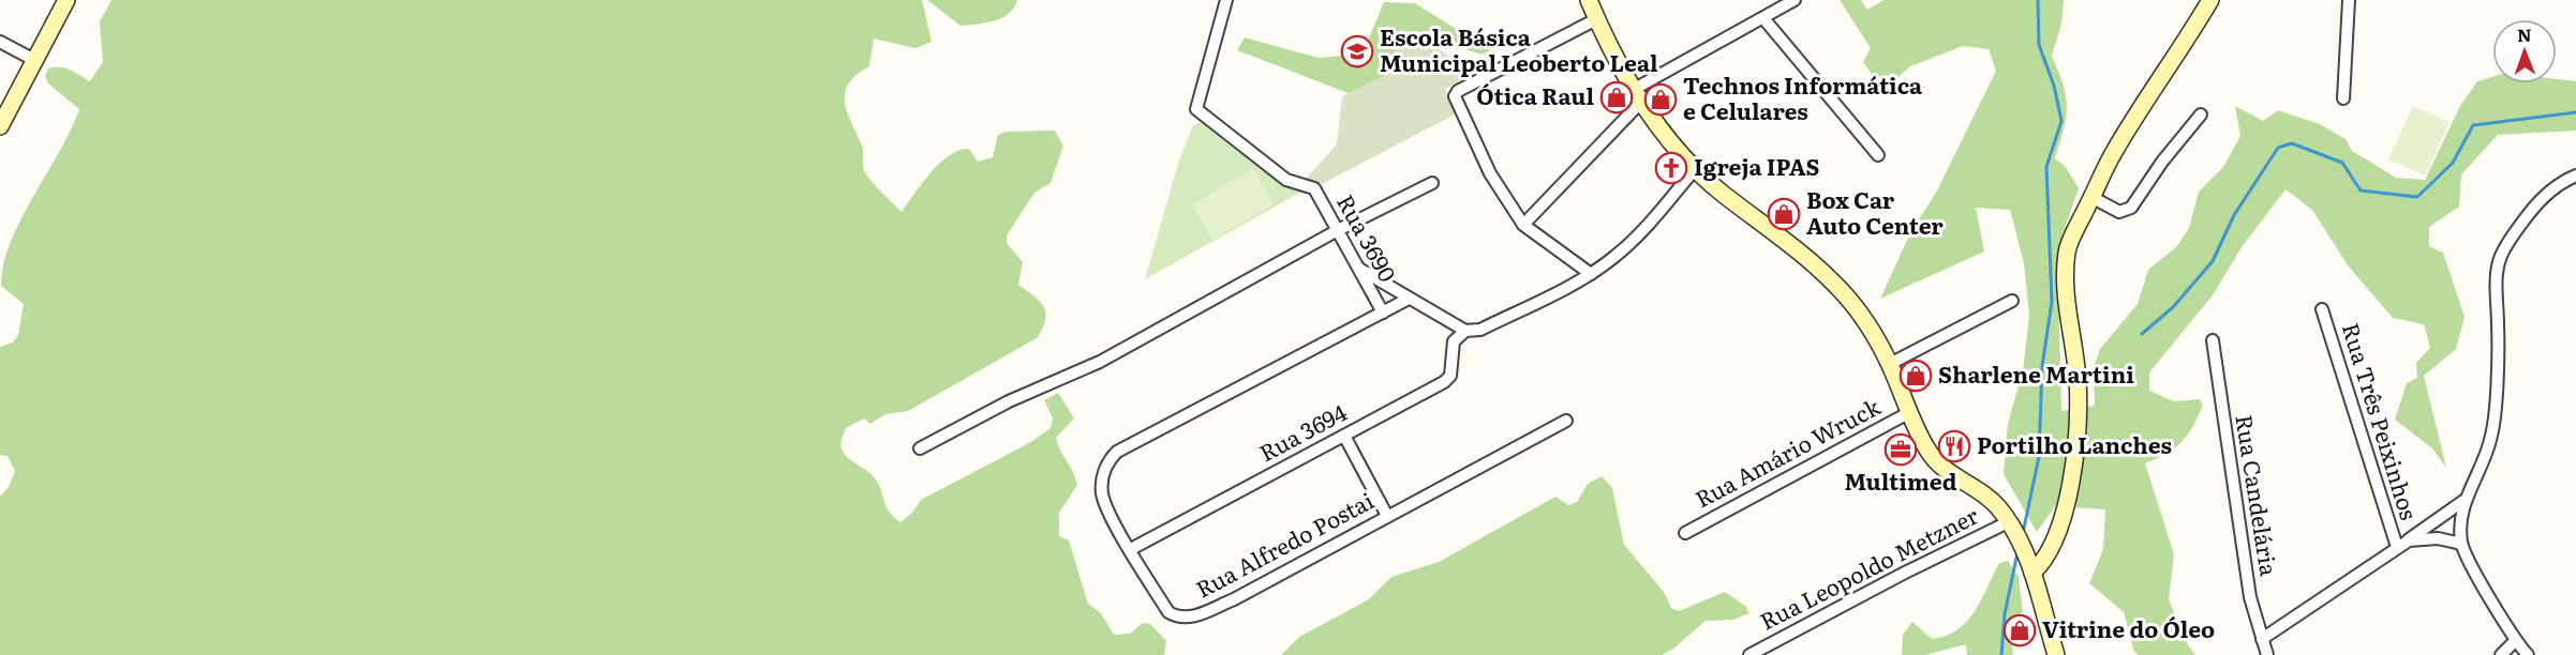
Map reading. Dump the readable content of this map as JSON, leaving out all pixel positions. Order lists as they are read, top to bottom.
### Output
{
  "streets": {
    "street": [
      "Rua 3690",
      "Rua Três Peixinhos",
      "Rua 3694",
      "Rua Amário Wruck",
      "Rua Candelária",
      "Rua Alfredo Postai",
      "Rua Leopoldo Metzner"
    ]
  },
  "crossings": [
    ["Rua 3690", "Rua Alfredo Postai"],
    ["Rua 3694", "Rua Alfredo Postai"]
  ],
  "places": {
    "school or university": ["Escola Básica Municipal Leoberto Leal"],
    "shop": [
      "Ótica Raul",
      "Technos Informática e Celulares",
      "Box Car Auto Center",
      "Sharlene Martini",
      "Vitrine do Óleo"
    ],
    "church": ["Igreja IPAS"],
    "restaurant": ["Portilho Lanches"],
    "office": ["Multimed"]
  },
  "north": "top"
}
